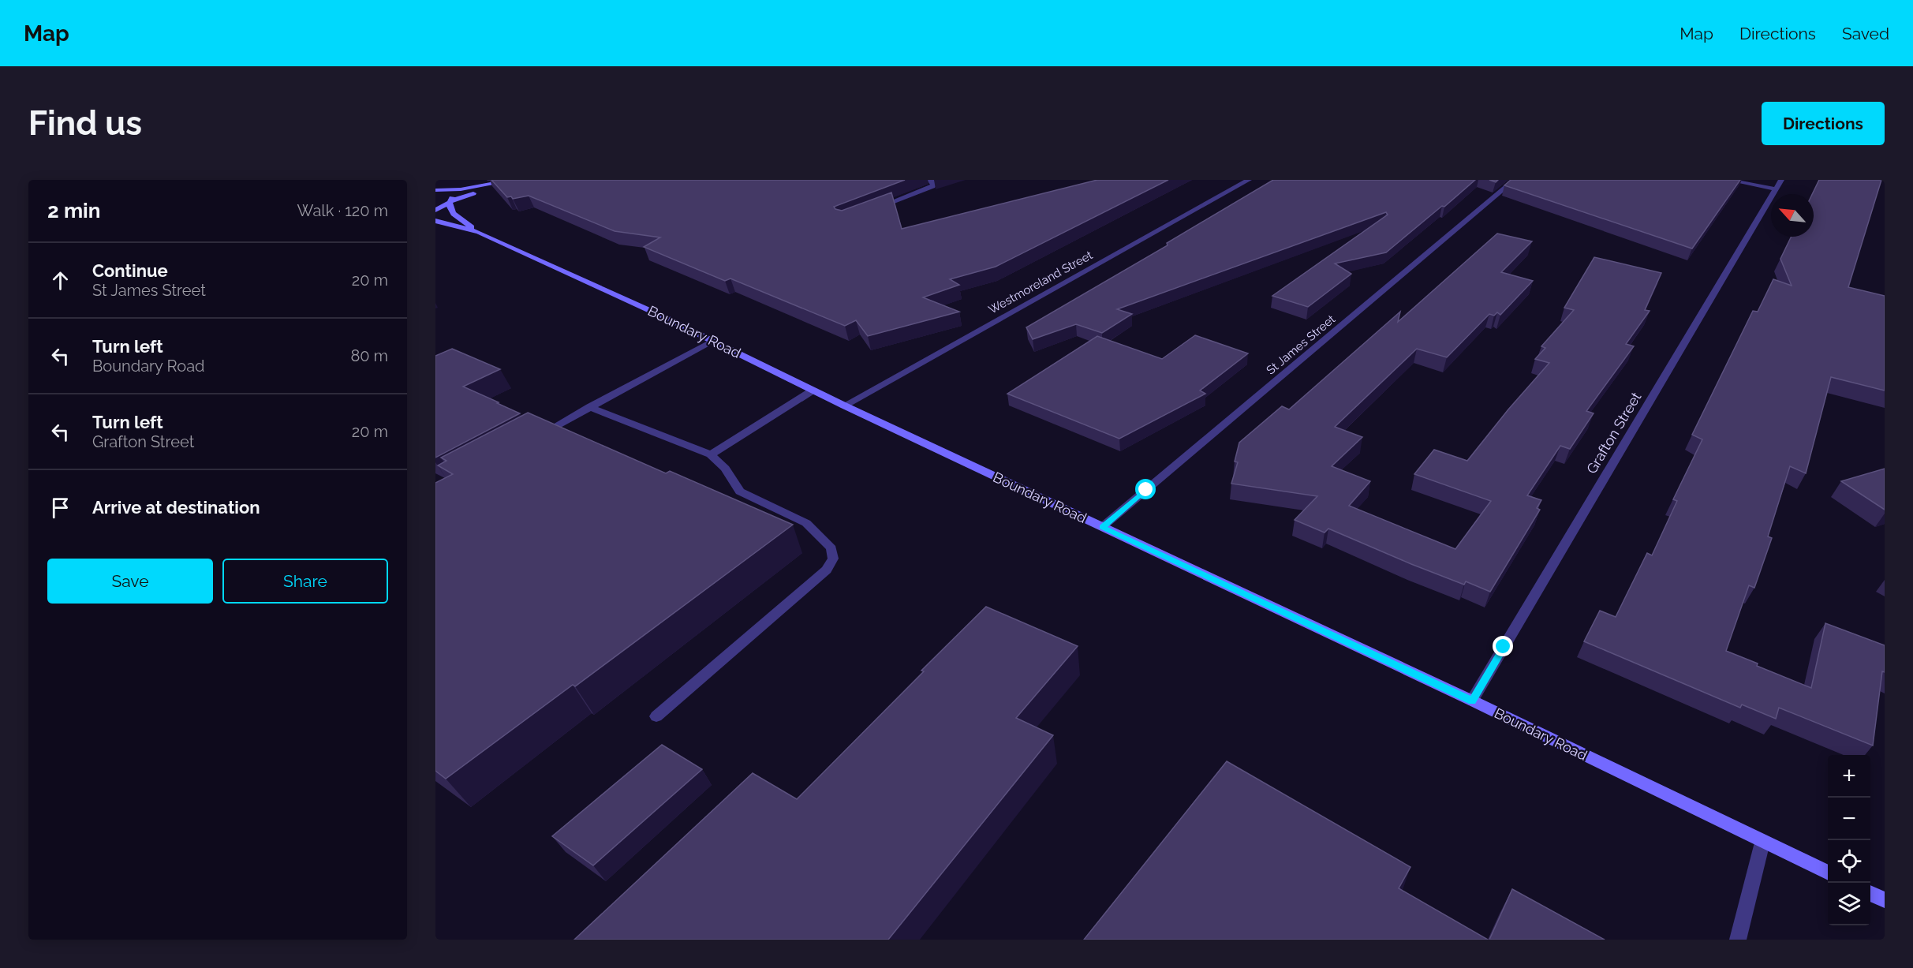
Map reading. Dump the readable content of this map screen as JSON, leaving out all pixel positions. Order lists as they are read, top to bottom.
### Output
{
  "streets": {
    "street": [
      "Westmoreland Street",
      "Boundary Road",
      "St James Street",
      "Grafton Street"
    ]
  },
  "crossings": [
    ["Westmoreland Street", "Boundary Road"],
    ["Boundary Road", "St James Street"],
    ["Boundary Road", "Grafton Street"]
  ],
  "north": "top left",
  "page": {
    "header": "Map",
    "nav": ["Map", "Directions", "Saved"],
    "buttons": [
      "Directions",
      ["Save", "Share"]
    ],
    "title": "Find us",
    "heading": ["2 min", "Walk · 120 m"],
    "list": [
      ["Continue", "St James Street", "20 m"],
      ["Turn left", "Boundary Road", "80 m"],
      ["Turn left", "Grafton Street", "20 m"],
      "Arrive at destination"
    ],
    "map_buttons": ["+", "−"]
  }
}
